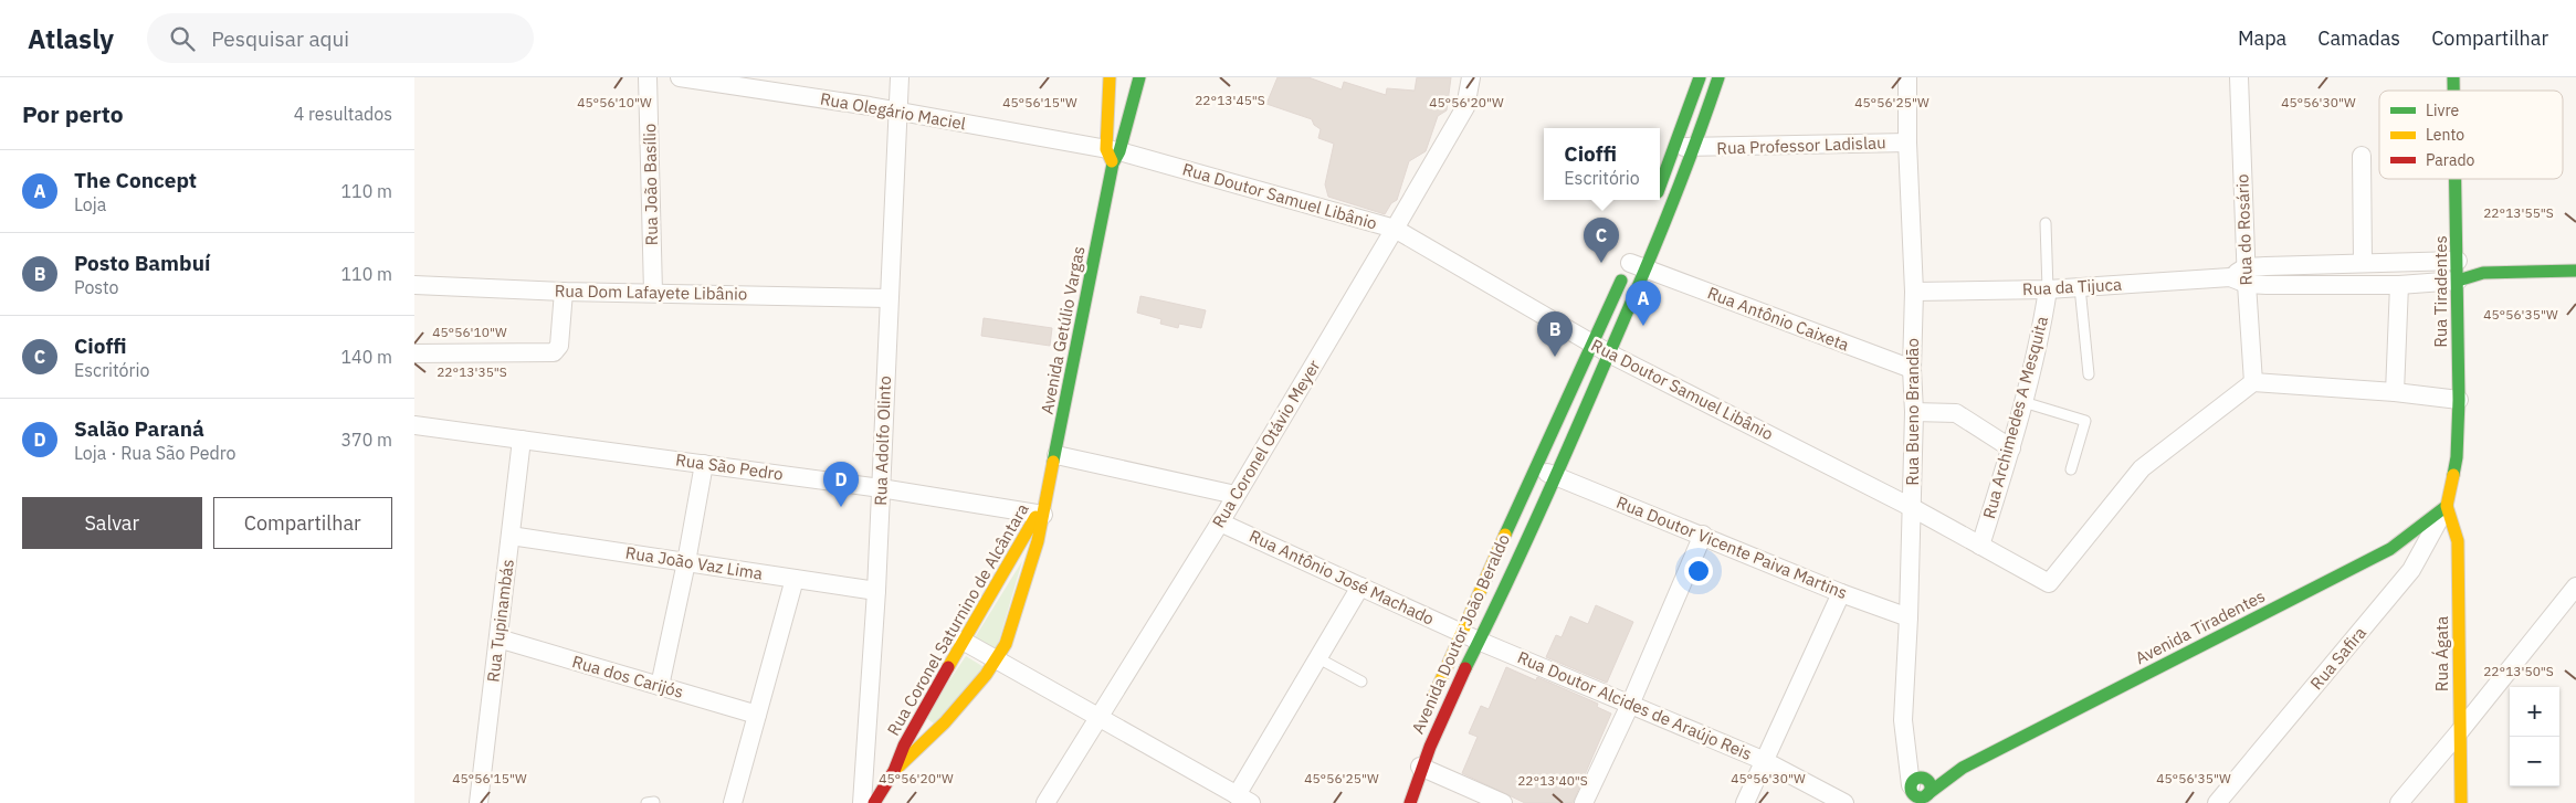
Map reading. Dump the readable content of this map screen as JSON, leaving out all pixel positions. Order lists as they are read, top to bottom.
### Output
{
  "streets": {
    "street": [
      "Rua Olegário Maciel",
      "Rua Professor Ladislau",
      "Rua João Basílio",
      "Rua Doutor Samuel Libânio",
      "Rua do Rosário",
      "Rua da Tijuca",
      "Rua Tiradentes",
      "Rua Dom Lafayete Libânio",
      "Rua Antônio Caixeta",
      "Avenida Getúlio Vargas",
      "Rua Bueno Brandão",
      "Rua Archimedes A Mesquita",
      "Rua Adolfo Olinto",
      "Rua Coronel Otávio Meyer",
      "Rua São Pedro",
      "Rua Doutor Vicente Paiva Martins",
      "Rua João Vaz Lima",
      "Rua Antônio José Machado",
      "Rua Coronel Saturnino de Alcântara",
      "Rua Tupinambás",
      "Avenida Tiradentes",
      "Avenida Doutor João Beraldo",
      "Rua Ágata",
      "Rua Safira",
      "Rua dos Carijós",
      "Rua Doutor Alcides de Araújo Reis"
    ]
  },
  "crossings": [
    ["Rua Olegário Maciel", "Rua Doutor Samuel Libânio"],
    ["Rua Olegário Maciel", "Avenida Getúlio Vargas"],
    ["Rua Olegário Maciel", "Rua Adolfo Olinto"],
    ["Rua Professor Ladislau", "Rua Bueno Brandão"],
    ["Rua Professor Ladislau", "Avenida Doutor João Beraldo"],
    ["Rua João Basílio", "Rua Dom Lafayete Libânio"],
    ["Rua Doutor Samuel Libânio", "Rua do Rosário"],
    ["Rua Doutor Samuel Libânio", "Avenida Getúlio Vargas"],
    ["Rua Doutor Samuel Libânio", "Rua Bueno Brandão"],
    ["Rua Doutor Samuel Libânio", "Rua Archimedes A Mesquita"],
    ["Rua Doutor Samuel Libânio", "Rua Coronel Otávio Meyer"],
    ["Rua Doutor Samuel Libânio", "Avenida Doutor João Beraldo"],
    ["Rua do Rosário", "Rua da Tijuca"],
    ["Rua da Tijuca", "Rua Tiradentes"],
    ["Rua da Tijuca", "Rua Bueno Brandão"],
    ["Rua da Tijuca", "Rua Archimedes A Mesquita"],
    ["Rua Tiradentes", "Avenida Tiradentes"],
    ["Rua Tiradentes", "Rua Ágata"],
    ["Rua Tiradentes", "Rua Safira"],
    ["Rua Dom Lafayete Libânio", "Rua Adolfo Olinto"],
    ["Rua Antônio Caixeta", "Rua Bueno Brandão"],
    ["Rua Antônio Caixeta", "Avenida Doutor João Beraldo"],
    ["Avenida Getúlio Vargas", "Rua São Pedro"],
    ["Avenida Getúlio Vargas", "Rua Coronel Saturnino de Alcântara"],
    ["Rua Bueno Brandão", "Rua Doutor Vicente Paiva Martins"],
    ["Rua Bueno Brandão", "Avenida Tiradentes"],
    ["Rua Adolfo Olinto", "Rua São Pedro"],
    ["Rua Adolfo Olinto", "Rua João Vaz Lima"],
    ["Rua Coronel Otávio Meyer", "Rua Antônio José Machado"],
    ["Rua São Pedro", "Rua Coronel Saturnino de Alcântara"],
    ["Rua São Pedro", "Rua Tupinambás"],
    ["Rua Doutor Vicente Paiva Martins", "Avenida Doutor João Beraldo"],
    ["Rua João Vaz Lima", "Rua Tupinambás"],
    ["Rua Antônio José Machado", "Avenida Doutor João Beraldo"],
    ["Rua Antônio José Machado", "Rua Doutor Alcides de Araújo Reis"],
    ["Rua Tupinambás", "Rua dos Carijós"],
    ["Avenida Tiradentes", "Rua Ágata"],
    ["Avenida Tiradentes", "Rua Safira"],
    ["Avenida Doutor João Beraldo", "Rua Doutor Alcides de Araújo Reis"],
    ["Rua Ágata", "Rua Safira"]
  ],
  "legend": ["Livre", "Lento", "Parado"],
  "page": {
    "header": "Atlasly",
    "search": "Pesquisar aqui",
    "nav": ["Mapa", "Camadas", "Compartilhar"],
    "heading": ["Por perto", "4 resultados"],
    "popup": ["Cioffi", "Escritório"],
    "list": [
      {
        "mark": "A",
        "name": "The Concept",
        "note": "Loja",
        "value": "110 m"
      },
      {
        "mark": "B",
        "name": "Posto Bambuí",
        "note": "Posto",
        "value": "110 m"
      },
      {
        "mark": "C",
        "name": "Cioffi",
        "note": "Escritório",
        "value": "140 m"
      },
      {
        "mark": "D",
        "name": "Salão Paraná",
        "note": "Loja · Rua São Pedro",
        "value": "370 m"
      }
    ],
    "pins": [
      "C",
      "A",
      "B",
      "D"
    ],
    "buttons": ["Salvar", "Compartilhar"],
    "map_buttons": ["+", "−"]
  },
  "coordinates": [
    "22°13'45\"S",
    "45°56'15\"W",
    "45°56'20\"W",
    "45°56'30\"W",
    "45°56'10\"W",
    "45°56'25\"W",
    "22°13'55\"S",
    "45°56'35\"W",
    "22°13'35\"S",
    "22°13'50\"S",
    "22°13'40\"S"
  ]
}
